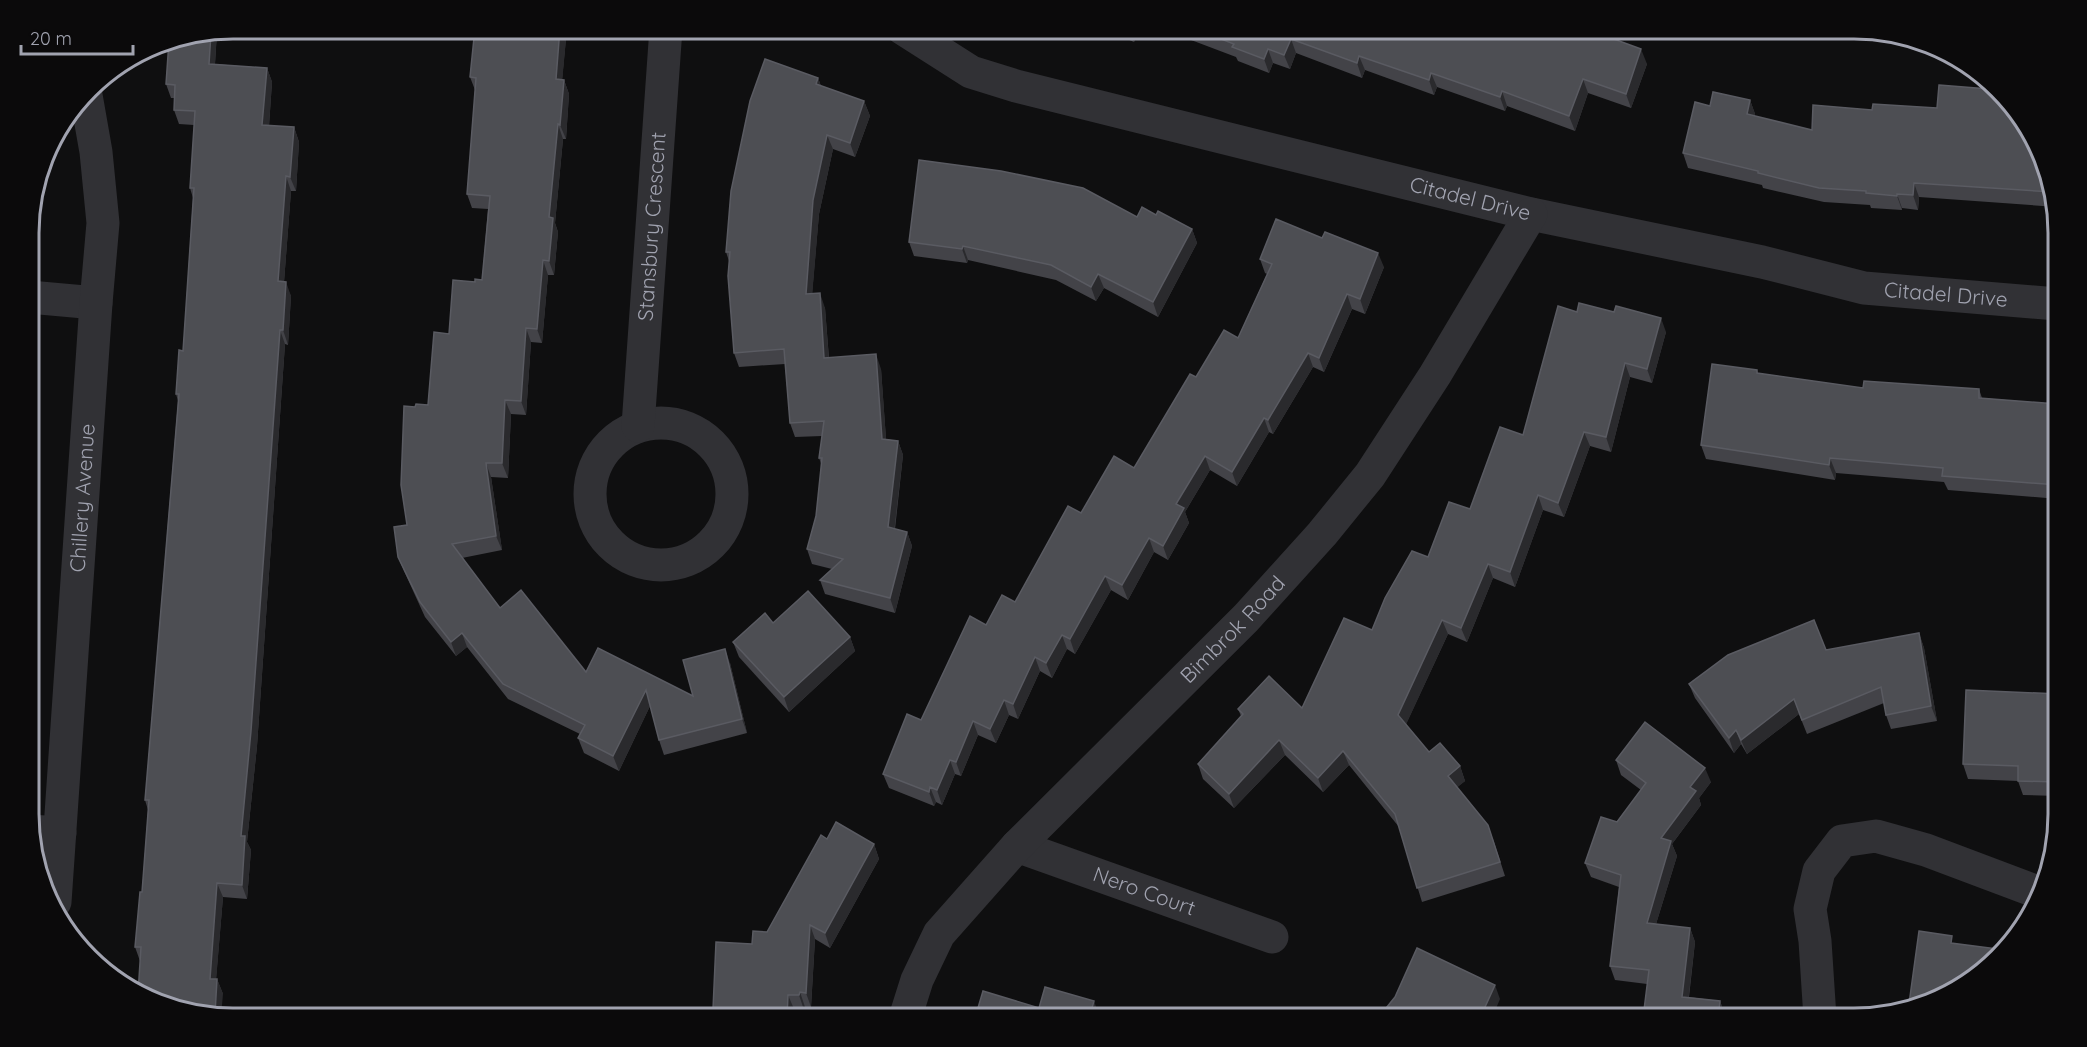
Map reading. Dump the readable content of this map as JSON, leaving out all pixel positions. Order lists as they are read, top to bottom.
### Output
{
  "streets": {
    "street": [
      "Citadel Drive",
      "Stansbury Crescent",
      "Chillery Avenue",
      "Bimbrok Road",
      "Nero Court"
    ]
  },
  "crossings": [
    ["Citadel Drive", "Bimbrok Road"],
    ["Bimbrok Road", "Nero Court"]
  ],
  "scale_bar": "20 m"
}
